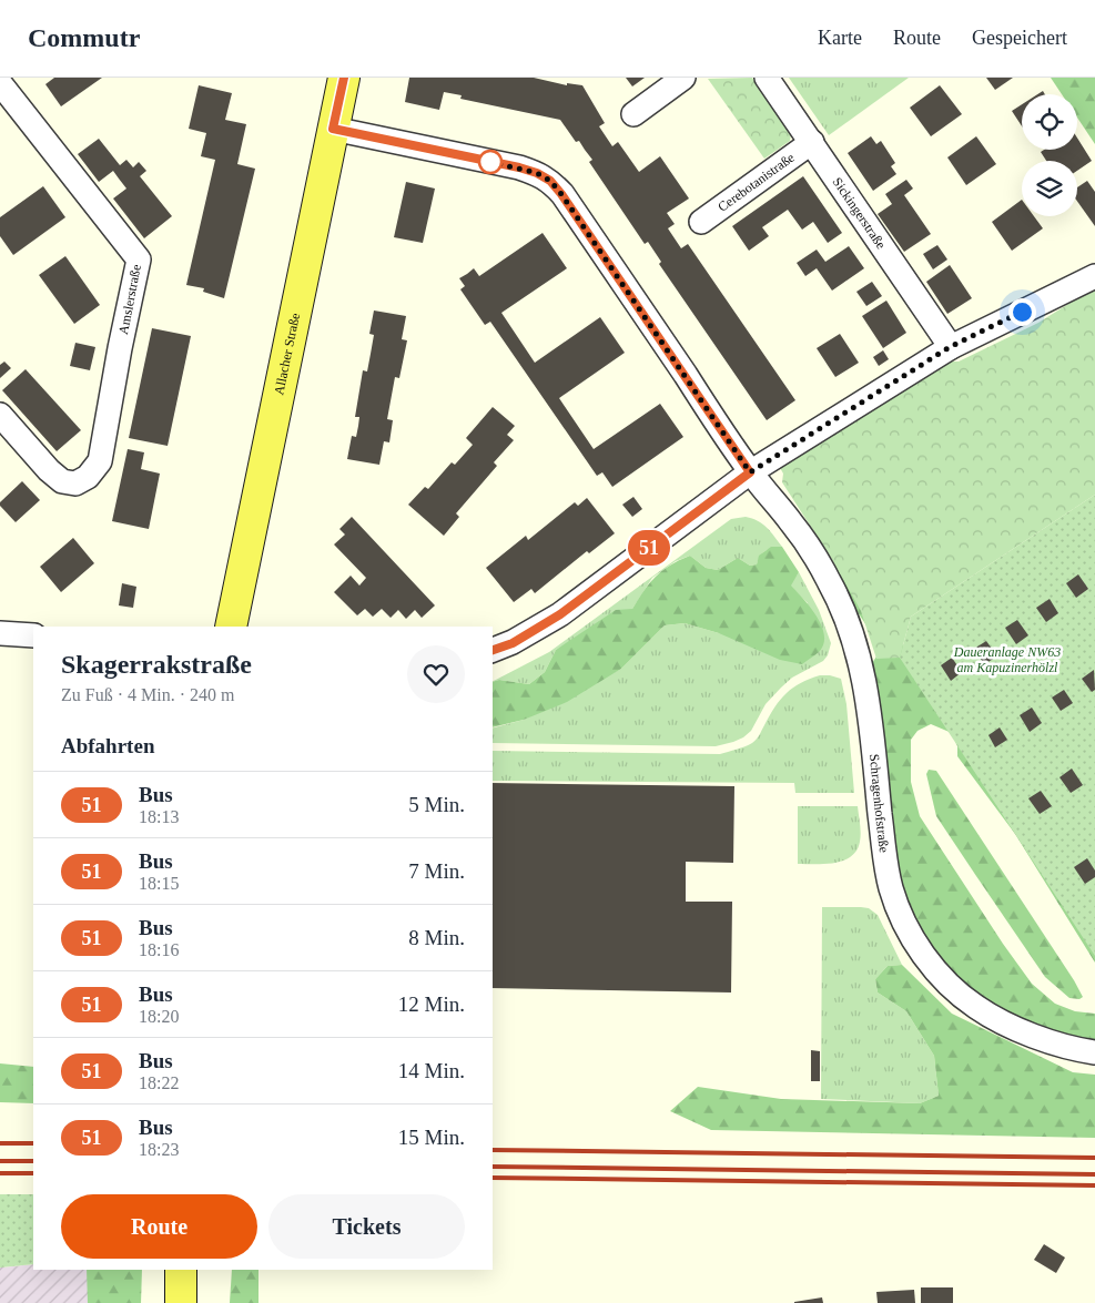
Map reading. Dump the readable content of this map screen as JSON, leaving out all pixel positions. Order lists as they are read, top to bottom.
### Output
{
  "streets": {
    "main road": ["Allacher Straße"],
    "street": [
      "Cerebotanistraße",
      "Sickingerstraße",
      "Amslerstraße",
      "Schragenhofstraße"
    ]
  },
  "crossings": [
    ["Cerebotanistraße", "Sickingerstraße"],
    ["Allacher Straße", "Schragenhofstraße"]
  ],
  "parks": ["Daueranlage NW63 am Kapuzinerhölzl"],
  "lines": ["bus line 51"],
  "page": {
    "header": "Commutr",
    "nav": ["Karte", "Route", "Gespeichert"],
    "on_map": "51",
    "heading": [
      ["Skagerrakstraße", "Zu Fuß · 4 Min. · 240 m"],
      "Abfahrten"
    ],
    "list": [
      {
        "mark": "51",
        "name": "Bus",
        "note": "18:13",
        "value": "5 Min."
      },
      {
        "mark": "51",
        "name": "Bus",
        "note": "18:15",
        "value": "7 Min."
      },
      {
        "mark": "51",
        "name": "Bus",
        "note": "18:16",
        "value": "8 Min."
      },
      {
        "mark": "51",
        "name": "Bus",
        "note": "18:20",
        "value": "12 Min."
      },
      {
        "mark": "51",
        "name": "Bus",
        "note": "18:22",
        "value": "14 Min."
      },
      {
        "mark": "51",
        "name": "Bus",
        "note": "18:23",
        "value": "15 Min."
      }
    ],
    "buttons": ["Route", "Tickets"]
  }
}
